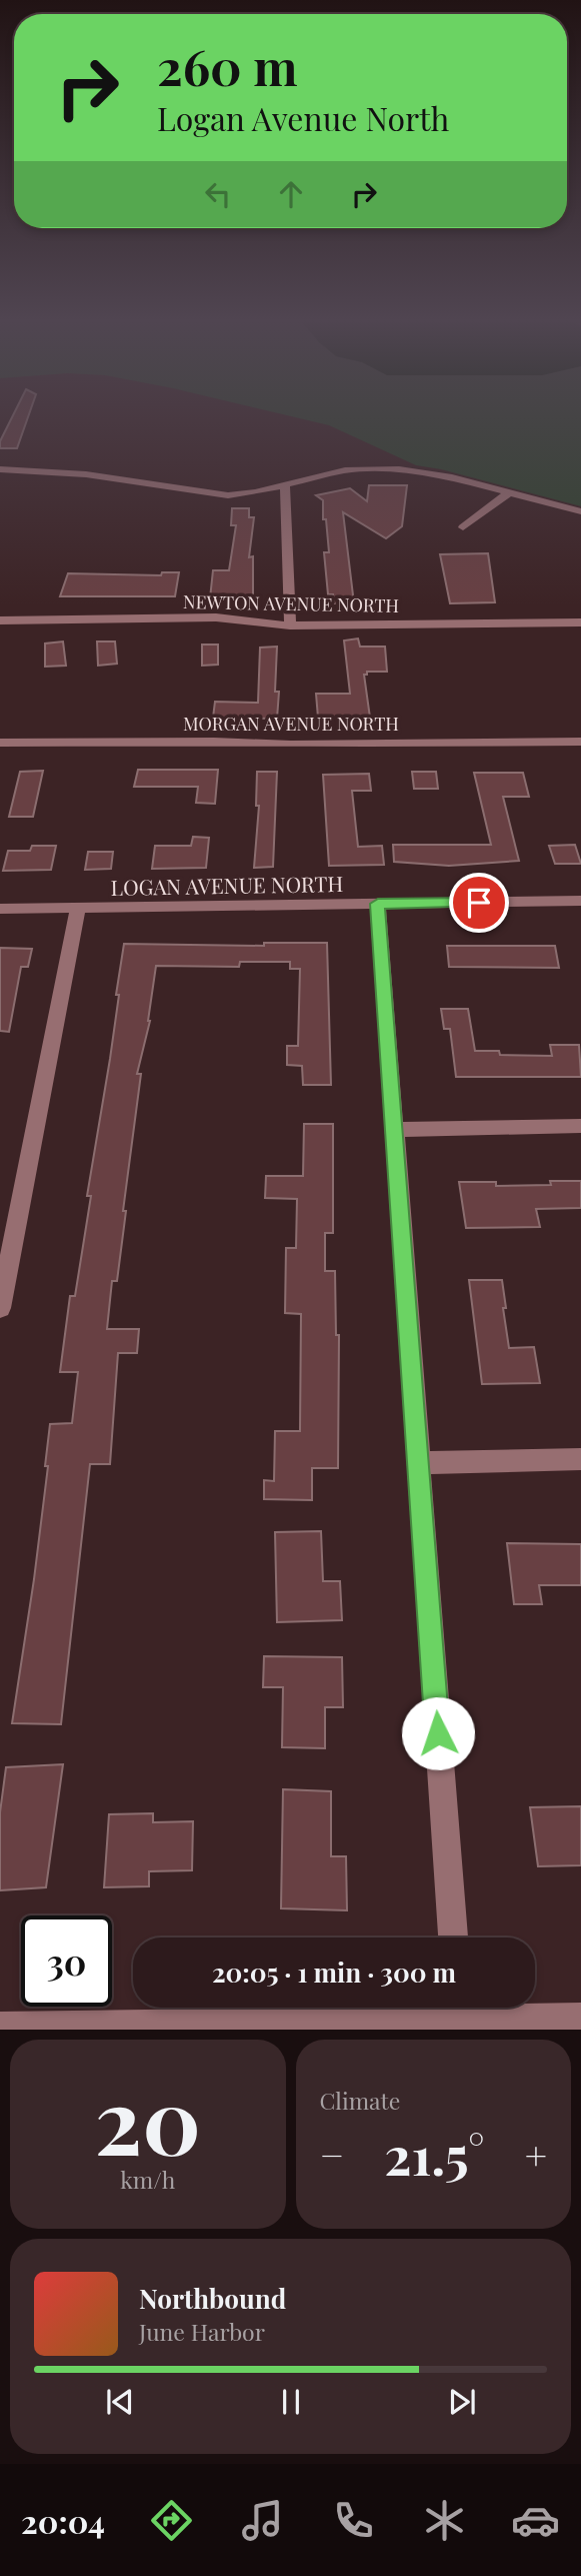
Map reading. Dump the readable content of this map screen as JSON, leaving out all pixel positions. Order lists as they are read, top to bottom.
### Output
{
  "streets": {
    "street": ["NEWTON AVENUE NORTH", "MORGAN AVENUE NORTH", "LOGAN AVENUE NORTH"]
  },
  "page": {
    "turn": ["260 m", "Logan Avenue North"],
    "limit": "30",
    "trip": "20:05 · 1 min · 300 m",
    "tile": [
      ["20", "km/h"],
      "Climate"
    ],
    "heat": ["−", "21.5°", "+"],
    "song": ["Northbound", "June Harbor"],
    "tabs": "20:04"
  }
}
